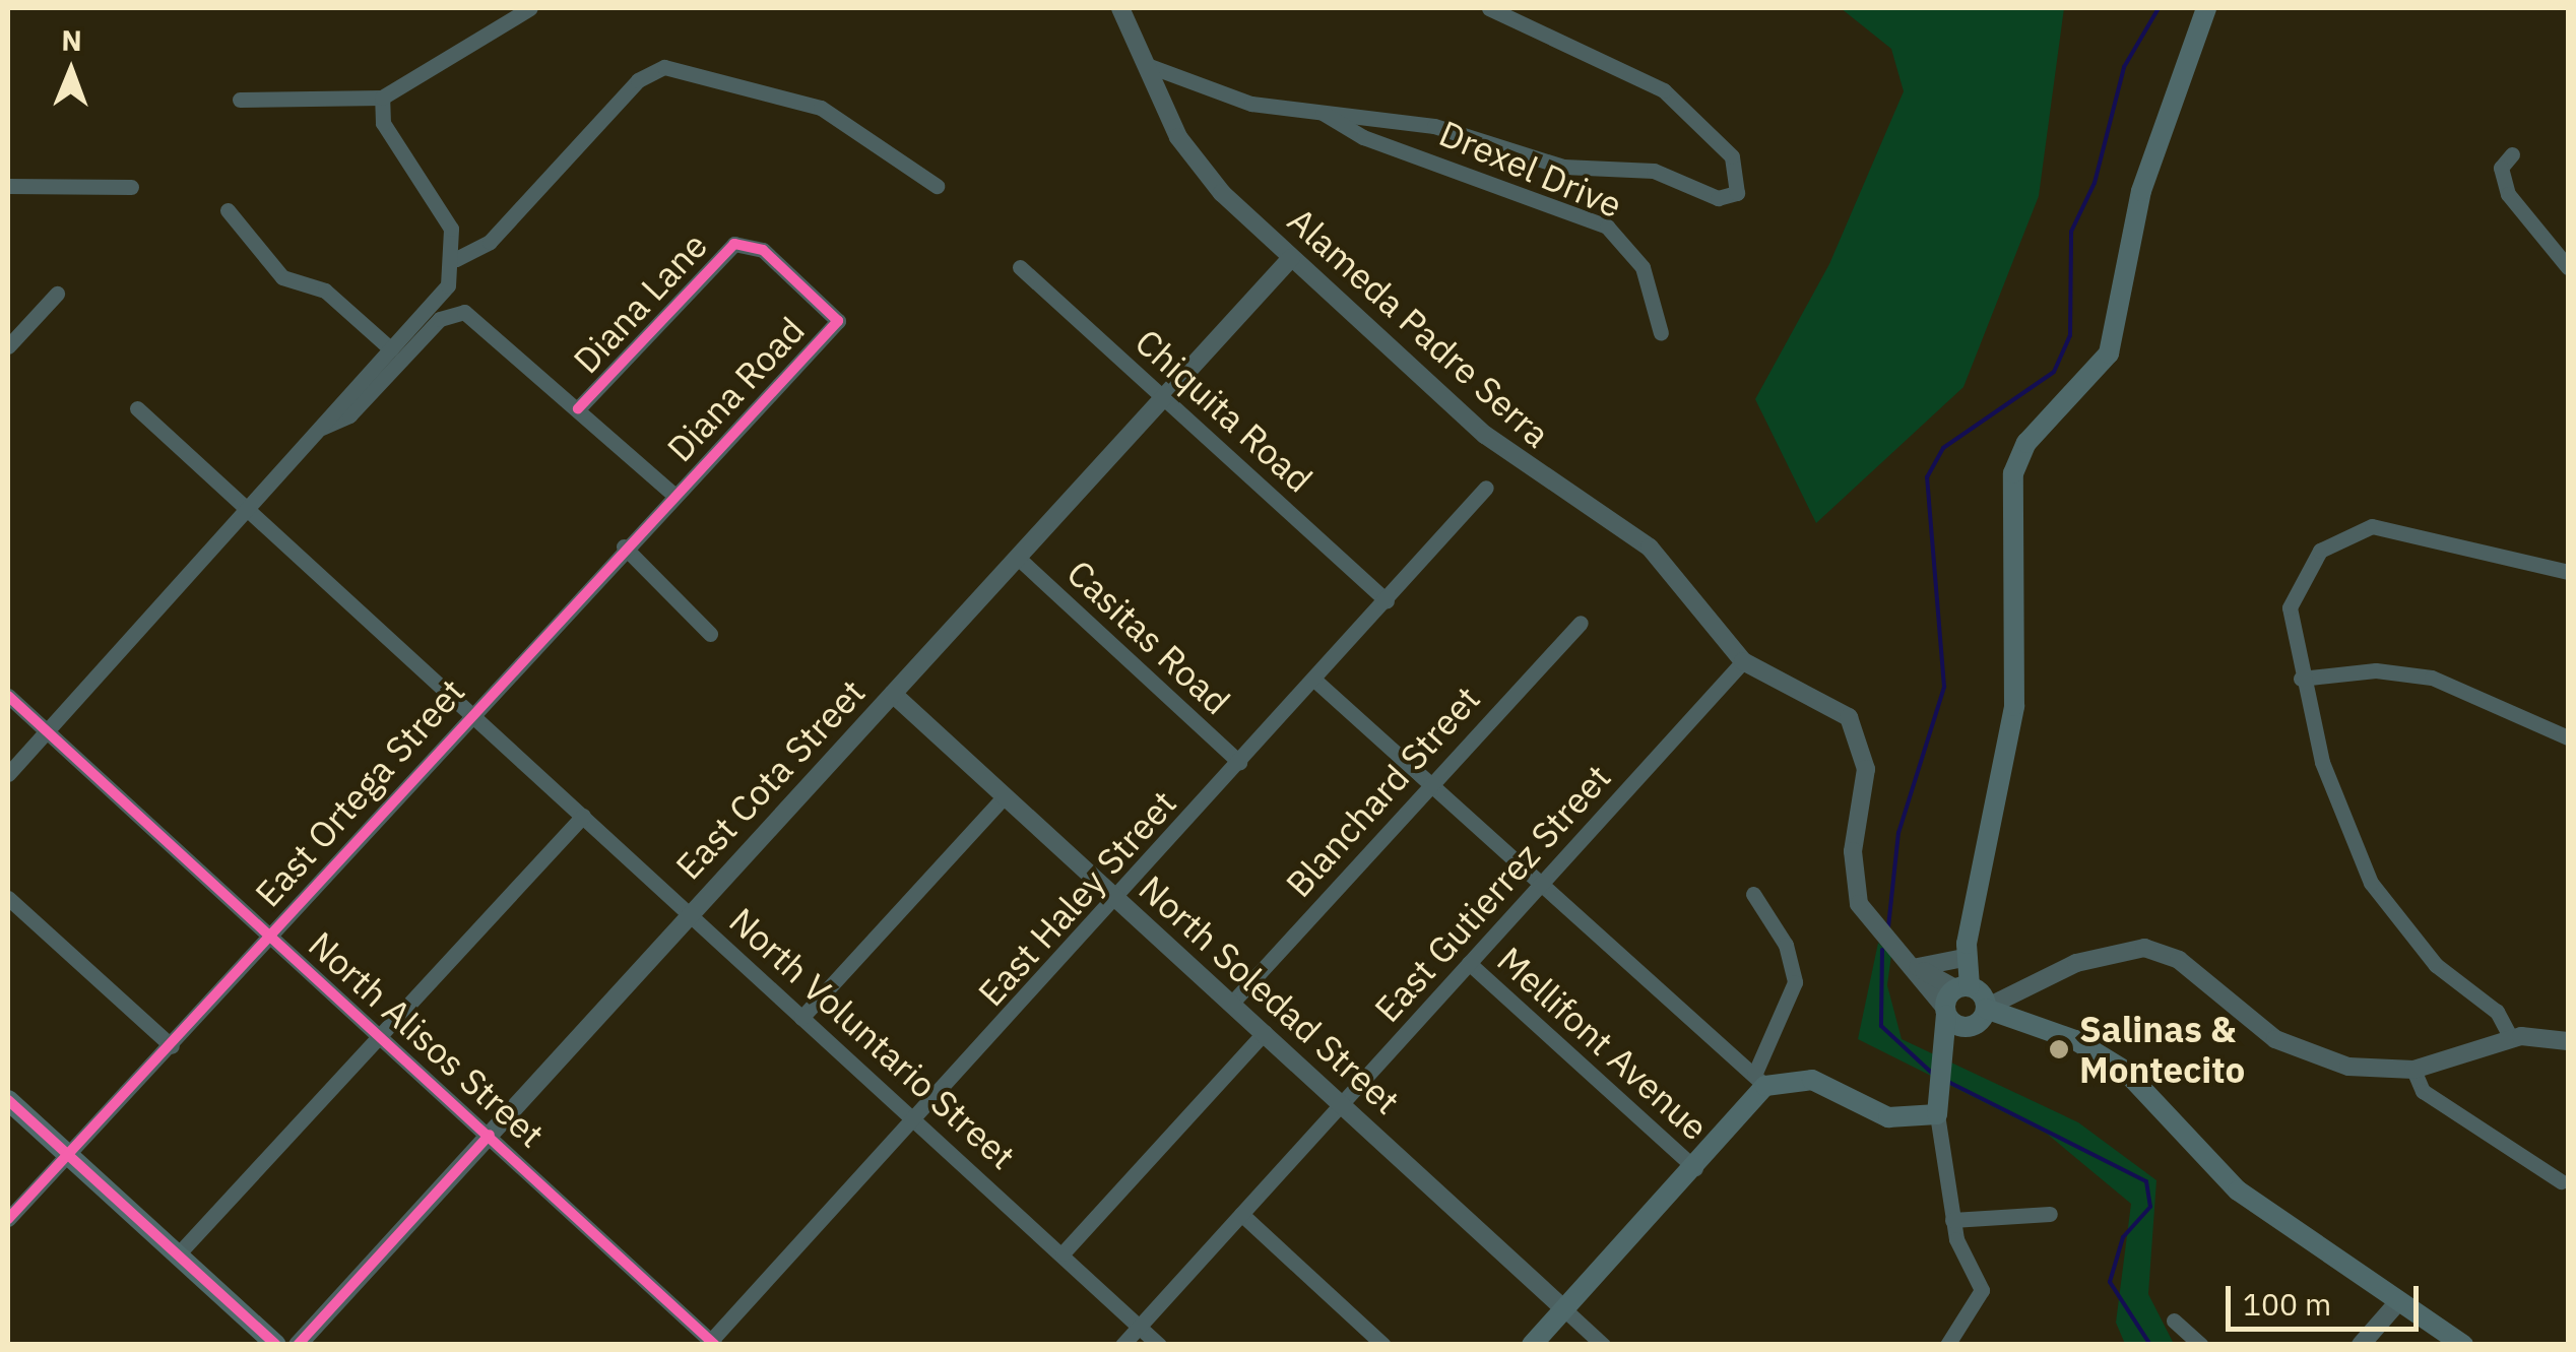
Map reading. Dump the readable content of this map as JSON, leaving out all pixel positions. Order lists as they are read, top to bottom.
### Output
{
  "streets": {
    "street": [
      "Drexel Drive",
      "Diana Lane",
      "Alameda Padre Serra",
      "Diana Road",
      "Chiquita Road",
      "Casitas Road",
      "East Cota Street",
      "Blanchard Street",
      "East Ortega Street",
      "East Gutierrez Street",
      "East Haley Street",
      "North Soledad Street",
      "North Voluntario Street",
      "North Alisos Street",
      "Mellifont Avenue"
    ]
  },
  "crossings": [
    ["Diana Lane", "Diana Road"],
    ["Alameda Padre Serra", "East Cota Street"],
    ["Alameda Padre Serra", "East Gutierrez Street"],
    ["Diana Road", "East Ortega Street"],
    ["Chiquita Road", "East Cota Street"],
    ["Chiquita Road", "East Haley Street"],
    ["Casitas Road", "East Cota Street"],
    ["Casitas Road", "East Haley Street"],
    ["East Cota Street", "North Soledad Street"],
    ["East Cota Street", "North Voluntario Street"],
    ["East Cota Street", "North Alisos Street"],
    ["Blanchard Street", "North Soledad Street"],
    ["East Ortega Street", "North Voluntario Street"],
    ["East Ortega Street", "North Alisos Street"],
    ["East Gutierrez Street", "North Soledad Street"],
    ["East Gutierrez Street", "North Voluntario Street"],
    ["East Gutierrez Street", "Mellifont Avenue"],
    ["East Haley Street", "North Soledad Street"],
    ["East Haley Street", "North Voluntario Street"],
    ["East Haley Street", "North Alisos Street"]
  ],
  "places": ["Salinas & Montecito"],
  "scale_bar": "100 m",
  "north": "top"
}
